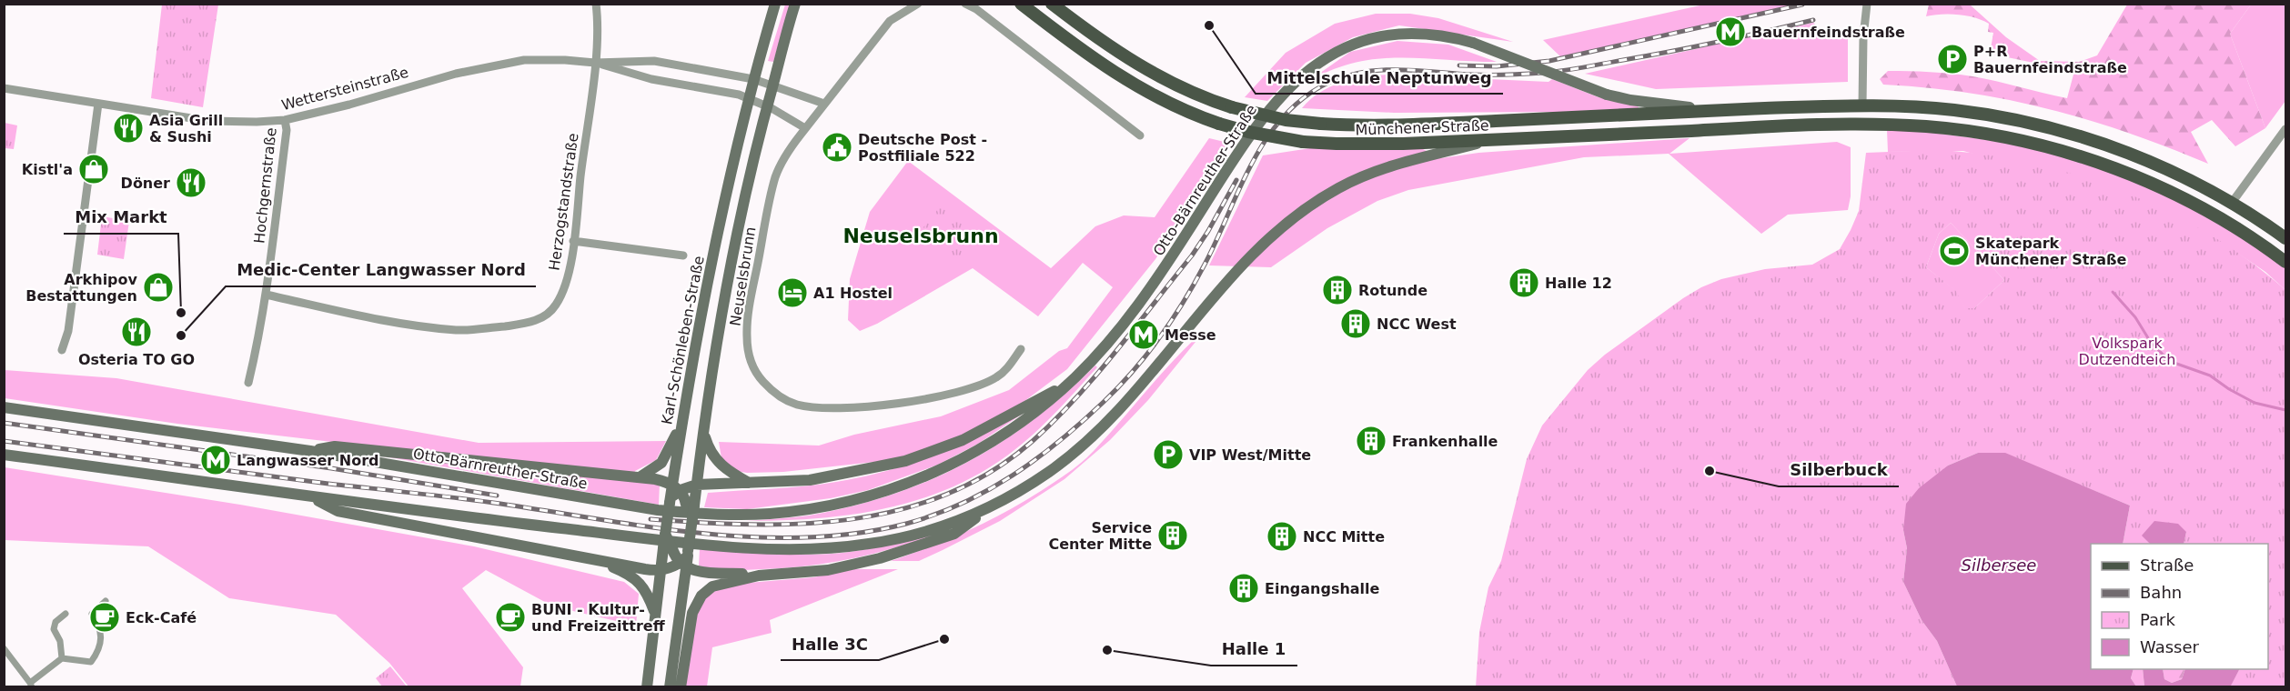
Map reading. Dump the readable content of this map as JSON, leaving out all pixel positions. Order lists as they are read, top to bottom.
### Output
{
  "streets": {
    "main road": ["Münchener Straße", "Otto-Bärnreuther-Straße", "Karl-Schönleben-Straße"],
    "street": [
      "Wettersteinstraße",
      "Hochgernstraße",
      "Herzogstandstraße",
      "Neuselsbrunn"
    ]
  },
  "crossings": [
    ["Wettersteinstraße", "Hochgernstraße"],
    ["Wettersteinstraße", "Herzogstandstraße"],
    ["Wettersteinstraße", "Karl-Schönleben-Straße"],
    ["Münchener Straße", "Otto-Bärnreuther-Straße"],
    ["Otto-Bärnreuther-Straße", "Karl-Schönleben-Straße"],
    ["Hochgernstraße", "Herzogstandstraße"]
  ],
  "districts": ["Neuselsbrunn"],
  "water": ["Silbersee"],
  "parks": ["Volkspark Dutzendteich"],
  "places": {
    "other": [
      "Mittelschule Neptunweg",
      "Mix Markt",
      "Medic-Center Langwasser Nord",
      "Silberbuck",
      "Halle 3C",
      "Halle 1"
    ],
    "metro station": ["Bauernfeindstraße", "Messe", "Langwasser Nord"],
    "parking": ["P+R Bauernfeindstraße", "VIP West/Mitte"],
    "restaurant": ["Asia Grill & Sushi", "Döner", "Osteria TO GO"],
    "public building": ["Deutsche Post - Postfiliale 522"],
    "shop": ["Kistl'a", "Arkhipov Bestattungen"],
    "sports": ["Skatepark Münchener Straße"],
    "building": [
      "Halle 12",
      "Rotunde",
      "NCC West",
      "Frankenhalle",
      "Service Center Mitte",
      "NCC Mitte",
      "Eingangshalle"
    ],
    "hotel": ["A1 Hostel"],
    "cafe": ["Eck-Café", "BUNI - Kultur- und Freizeittreff"]
  },
  "legend": [
    "Straße",
    "Bahn",
    "Park",
    "Wasser"
  ]
}
